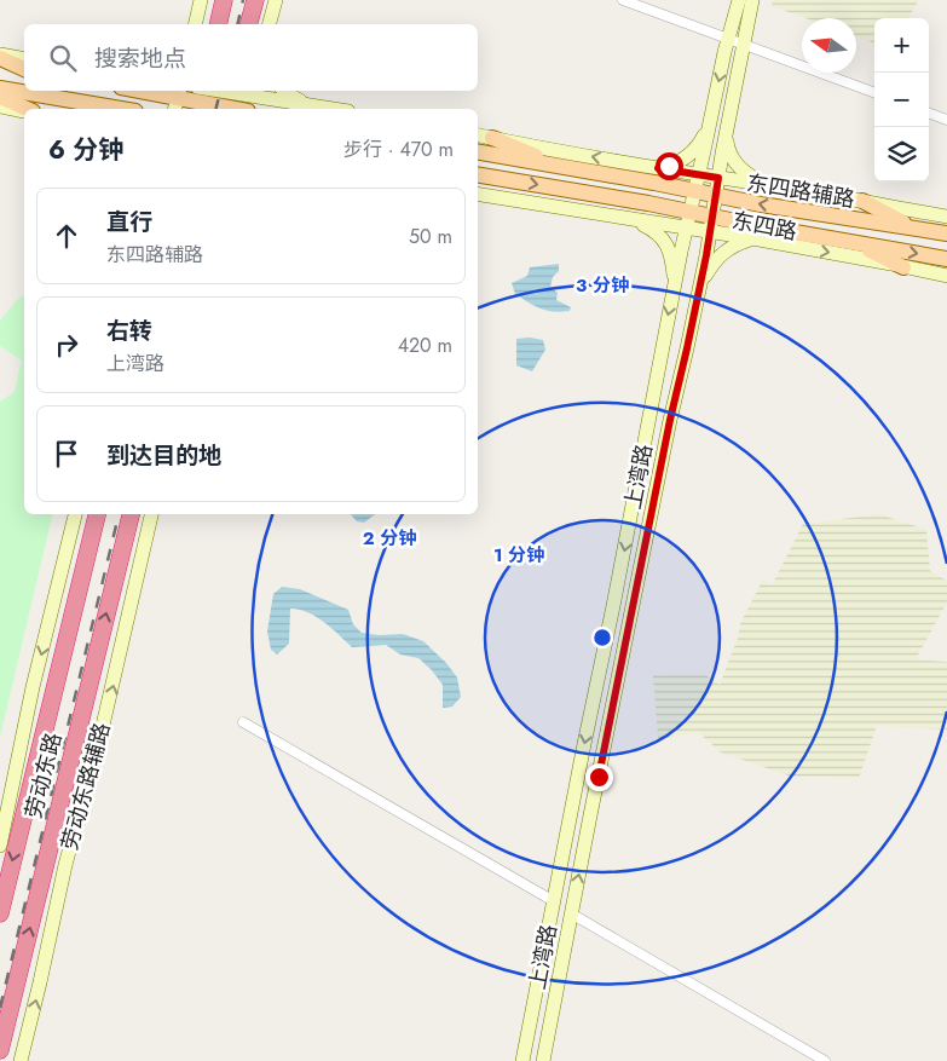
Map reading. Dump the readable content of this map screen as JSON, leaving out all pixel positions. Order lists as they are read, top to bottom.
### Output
{
  "streets": {
    "highway": ["劳动东路"],
    "main road": [
      "东四路辅路",
      "东四路",
      "上湾路",
      "劳动东路辅路"
    ]
  },
  "crossings": [
    ["东四路辅路", "上湾路"],
    ["东四路", "上湾路"]
  ],
  "north": "left",
  "page": {
    "map_buttons": ["+", "−"],
    "search": "搜索地点",
    "heading": ["6 分钟", "步行 · 470 m"],
    "list": [
      ["直行", "东四路辅路", "50 m"],
      ["右转", "上湾路", "420 m"],
      "到达目的地"
    ]
  },
  "rings": ["3 分钟", "2 分钟", "1 分钟"]
}
